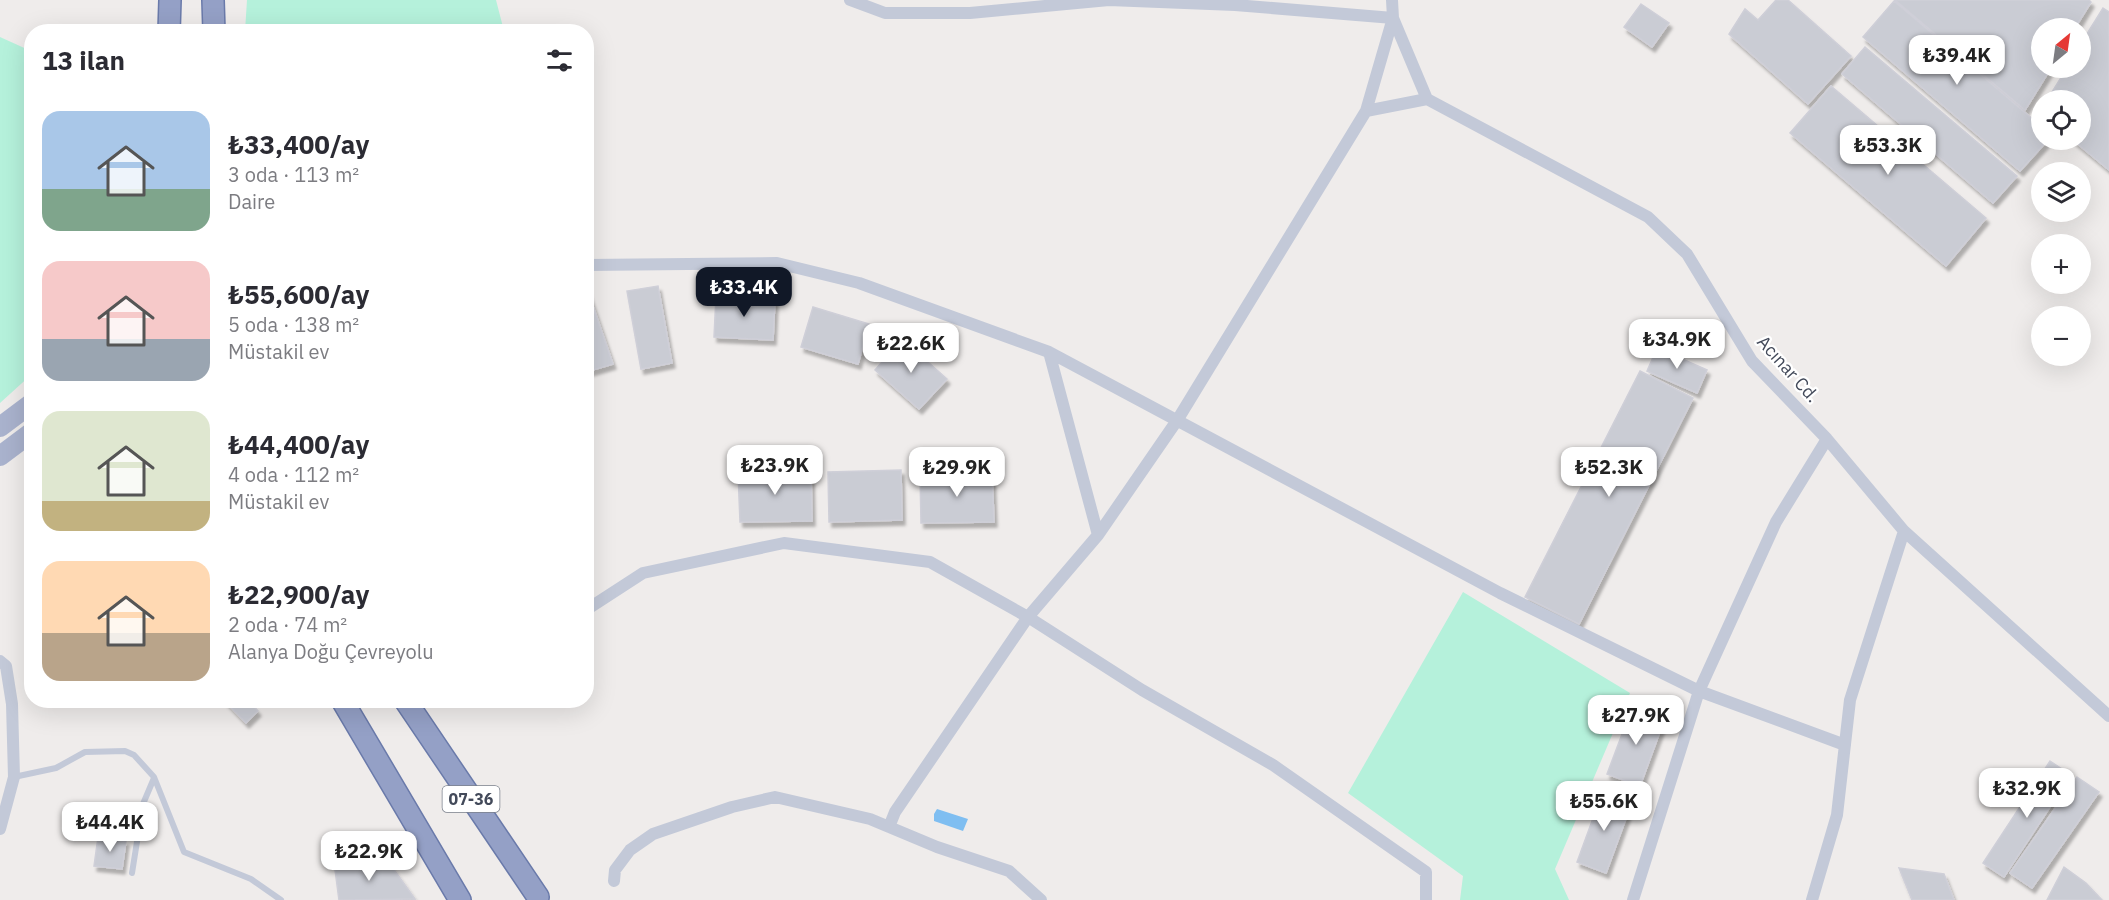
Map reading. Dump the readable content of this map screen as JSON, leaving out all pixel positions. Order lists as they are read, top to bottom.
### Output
{
  "streets": {
    "highway": ["07-36"],
    "street": ["Acınar Cd."]
  },
  "north": "top right",
  "page": {
    "map_buttons": ["+", "−"],
    "heading": "13 ilan",
    "price": [
      "₺39.4K",
      "₺53.3K",
      "₺33.4K",
      "₺34.9K",
      "₺22.6K",
      "₺23.9K",
      "₺29.9K",
      "₺52.3K",
      "₺27.9K",
      "₺32.9K",
      "₺55.6K",
      "₺44.4K",
      "₺22.9K"
    ],
    "list": [
      {
        "name": "₺33,400/ay",
        "note": "3 oda · 113 m² · Daire"
      },
      {
        "name": "₺55,600/ay",
        "note": "5 oda · 138 m² · Müstakil ev"
      },
      {
        "name": "₺44,400/ay",
        "note": "4 oda · 112 m² · Müstakil ev"
      },
      {
        "name": "₺22,900/ay",
        "note": "2 oda · 74 m² · Alanya Doğu Çevreyolu"
      }
    ]
  }
}
